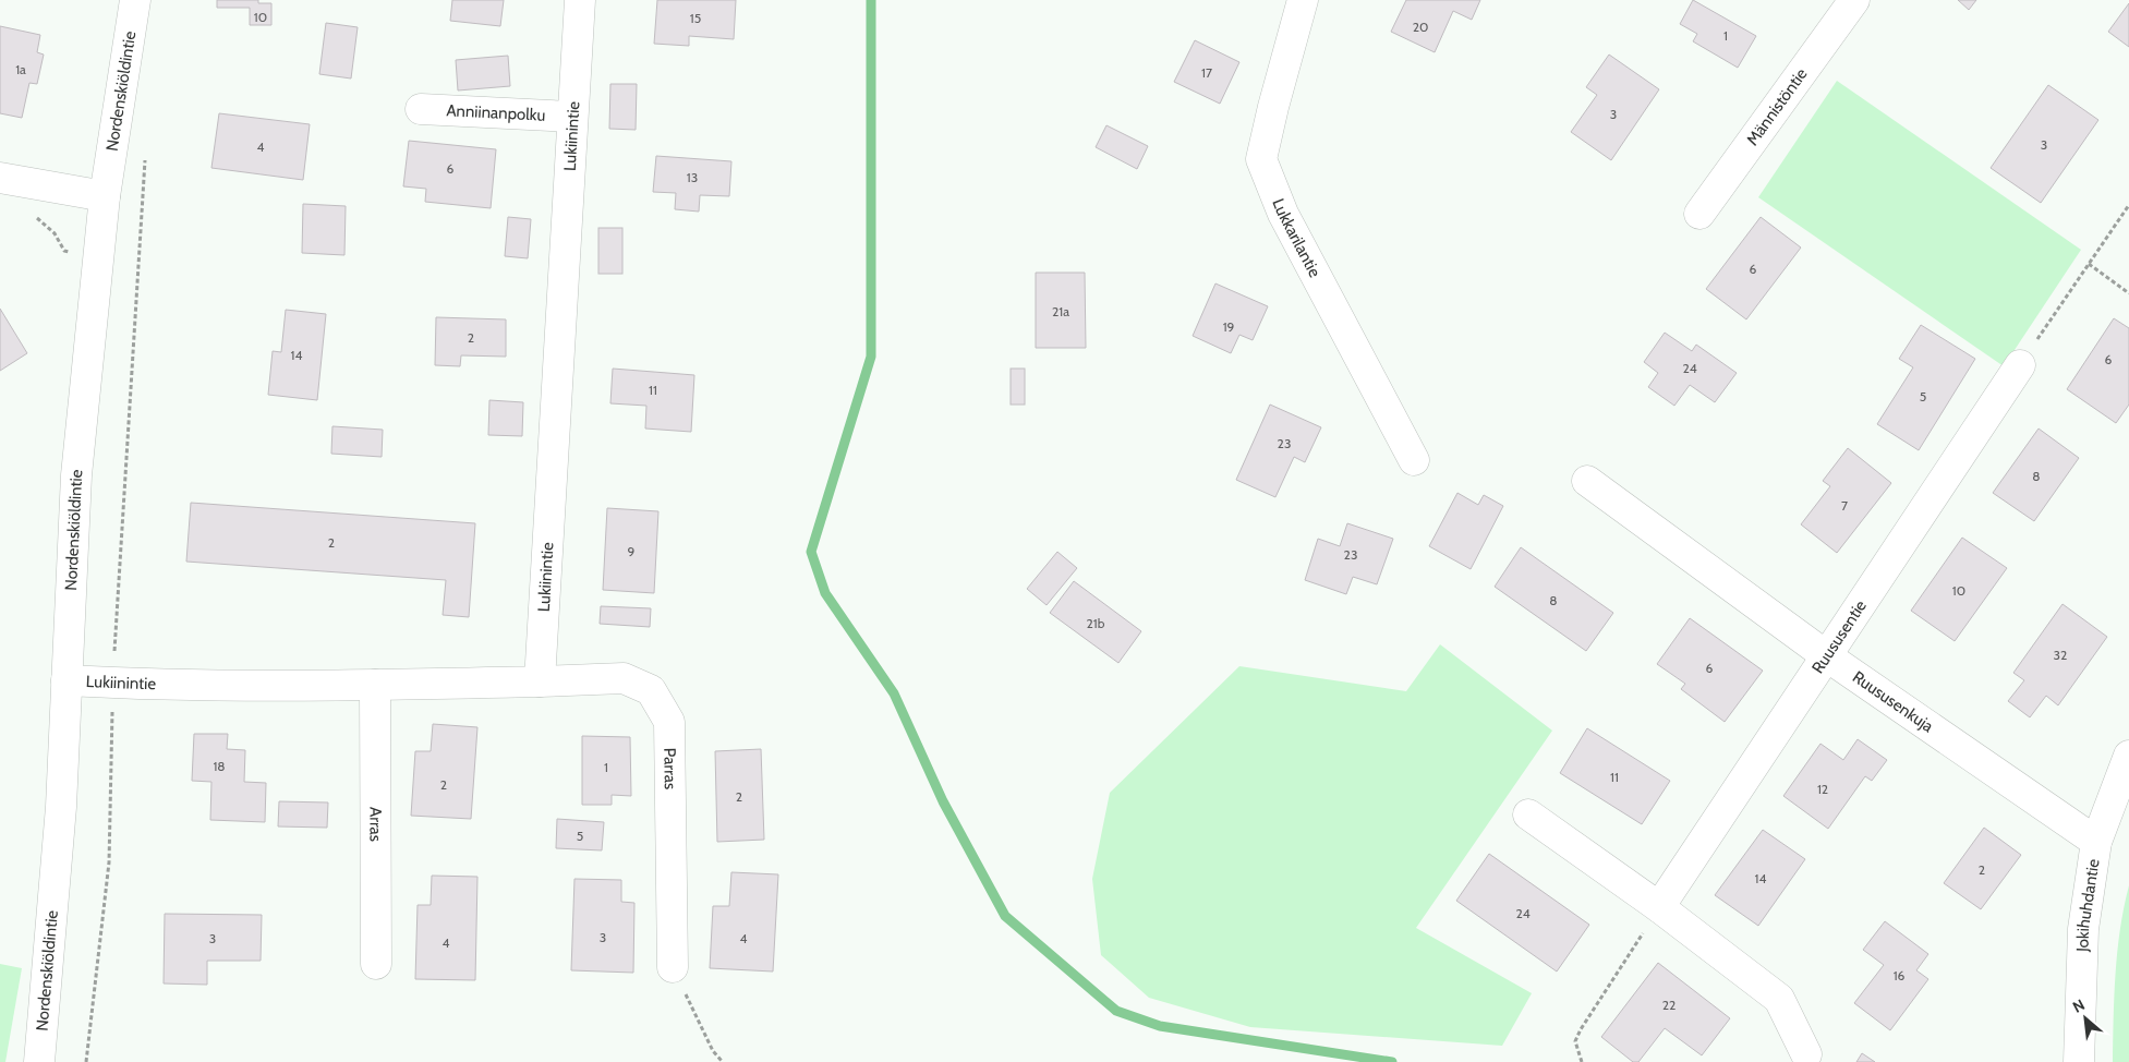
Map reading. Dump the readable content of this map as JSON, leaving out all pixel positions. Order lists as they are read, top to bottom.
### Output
{
  "streets": {
    "street": [
      "Nordenskiöldintie",
      "Männistöntie",
      "Anniinanpolku",
      "Lukiinintie",
      "Lukkarilantie",
      "Ruususentie",
      "Ruususenkuja",
      "Parras",
      "Arras",
      "Jokihuhdantie"
    ]
  },
  "crossings": [
    ["Nordenskiöldintie", "Lukiinintie"],
    ["Anniinanpolku", "Lukiinintie"],
    ["Lukiinintie", "Parras"],
    ["Lukiinintie", "Arras"],
    ["Ruususentie", "Ruususenkuja"],
    ["Ruususenkuja", "Jokihuhdantie"]
  ],
  "house_numbers": [
    "10",
    "15",
    "20",
    "1",
    "1a",
    "17",
    "3",
    "3",
    "4",
    "6",
    "13",
    "6",
    "21a",
    "19",
    "2",
    "14",
    "6",
    "24",
    "11",
    "5",
    "23",
    "8",
    "7",
    "2",
    "9",
    "23",
    "10",
    "8",
    "21b",
    "32",
    "6",
    "18",
    "1",
    "11",
    "2",
    "12",
    "2",
    "5",
    "2",
    "14",
    "24",
    "3",
    "3",
    "4",
    "4",
    "16",
    "22"
  ],
  "north": "top left"
}
